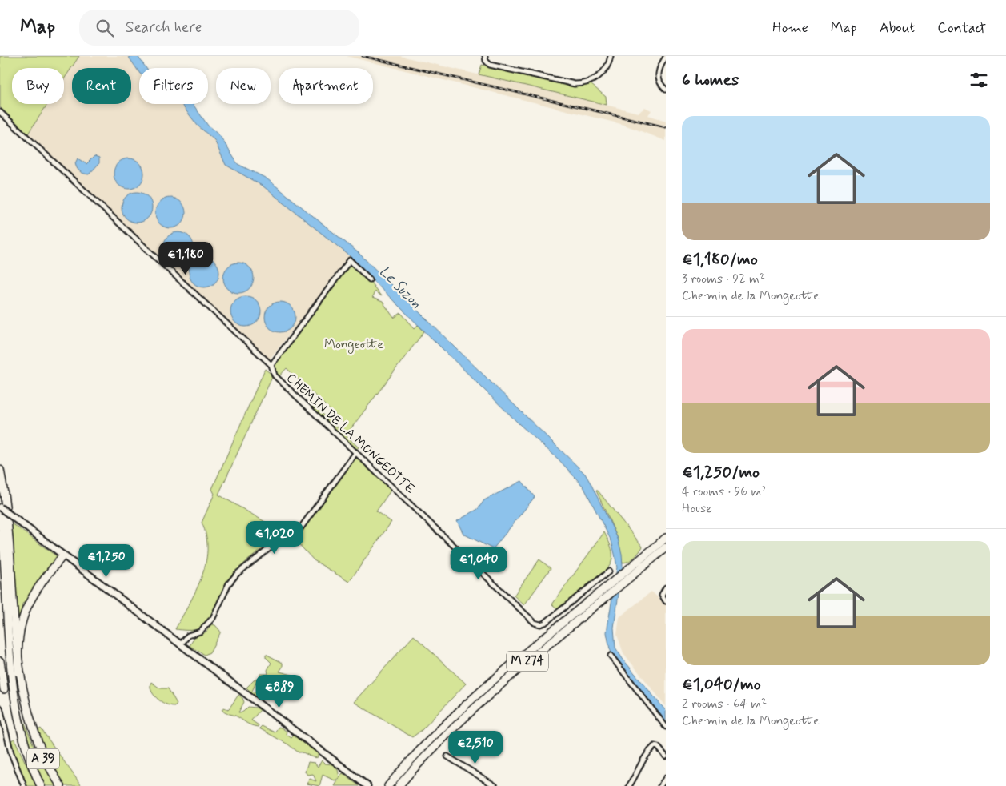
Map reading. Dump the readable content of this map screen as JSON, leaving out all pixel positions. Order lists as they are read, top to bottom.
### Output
{
  "streets": {
    "highway": ["M 274", "A 39"],
    "street": ["CHEMIN DE LA MONGEOTTE"]
  },
  "water": ["Le Suzon"],
  "parks": ["Mongeotte"],
  "page": {
    "header": "Map",
    "search": "Search here",
    "nav": [
      "Home",
      "Map",
      "About",
      "Contact"
    ],
    "heading": "6 homes",
    "chip": [
      "Buy",
      "Rent",
      "Filters",
      "New",
      "Apartment"
    ],
    "list": [
      {
        "name": "€1,180/mo",
        "note": "3 rooms · 92 m² · Chemin de la Mongeotte"
      },
      {
        "name": "€1,250/mo",
        "note": "4 rooms · 96 m² · House"
      },
      {
        "name": "€1,040/mo",
        "note": "2 rooms · 64 m² · Chemin de la Mongeotte"
      }
    ],
    "price": [
      "€1,180",
      "€1,020",
      "€1,250",
      "€1,040",
      "€889",
      "€2,510"
    ]
  }
}
